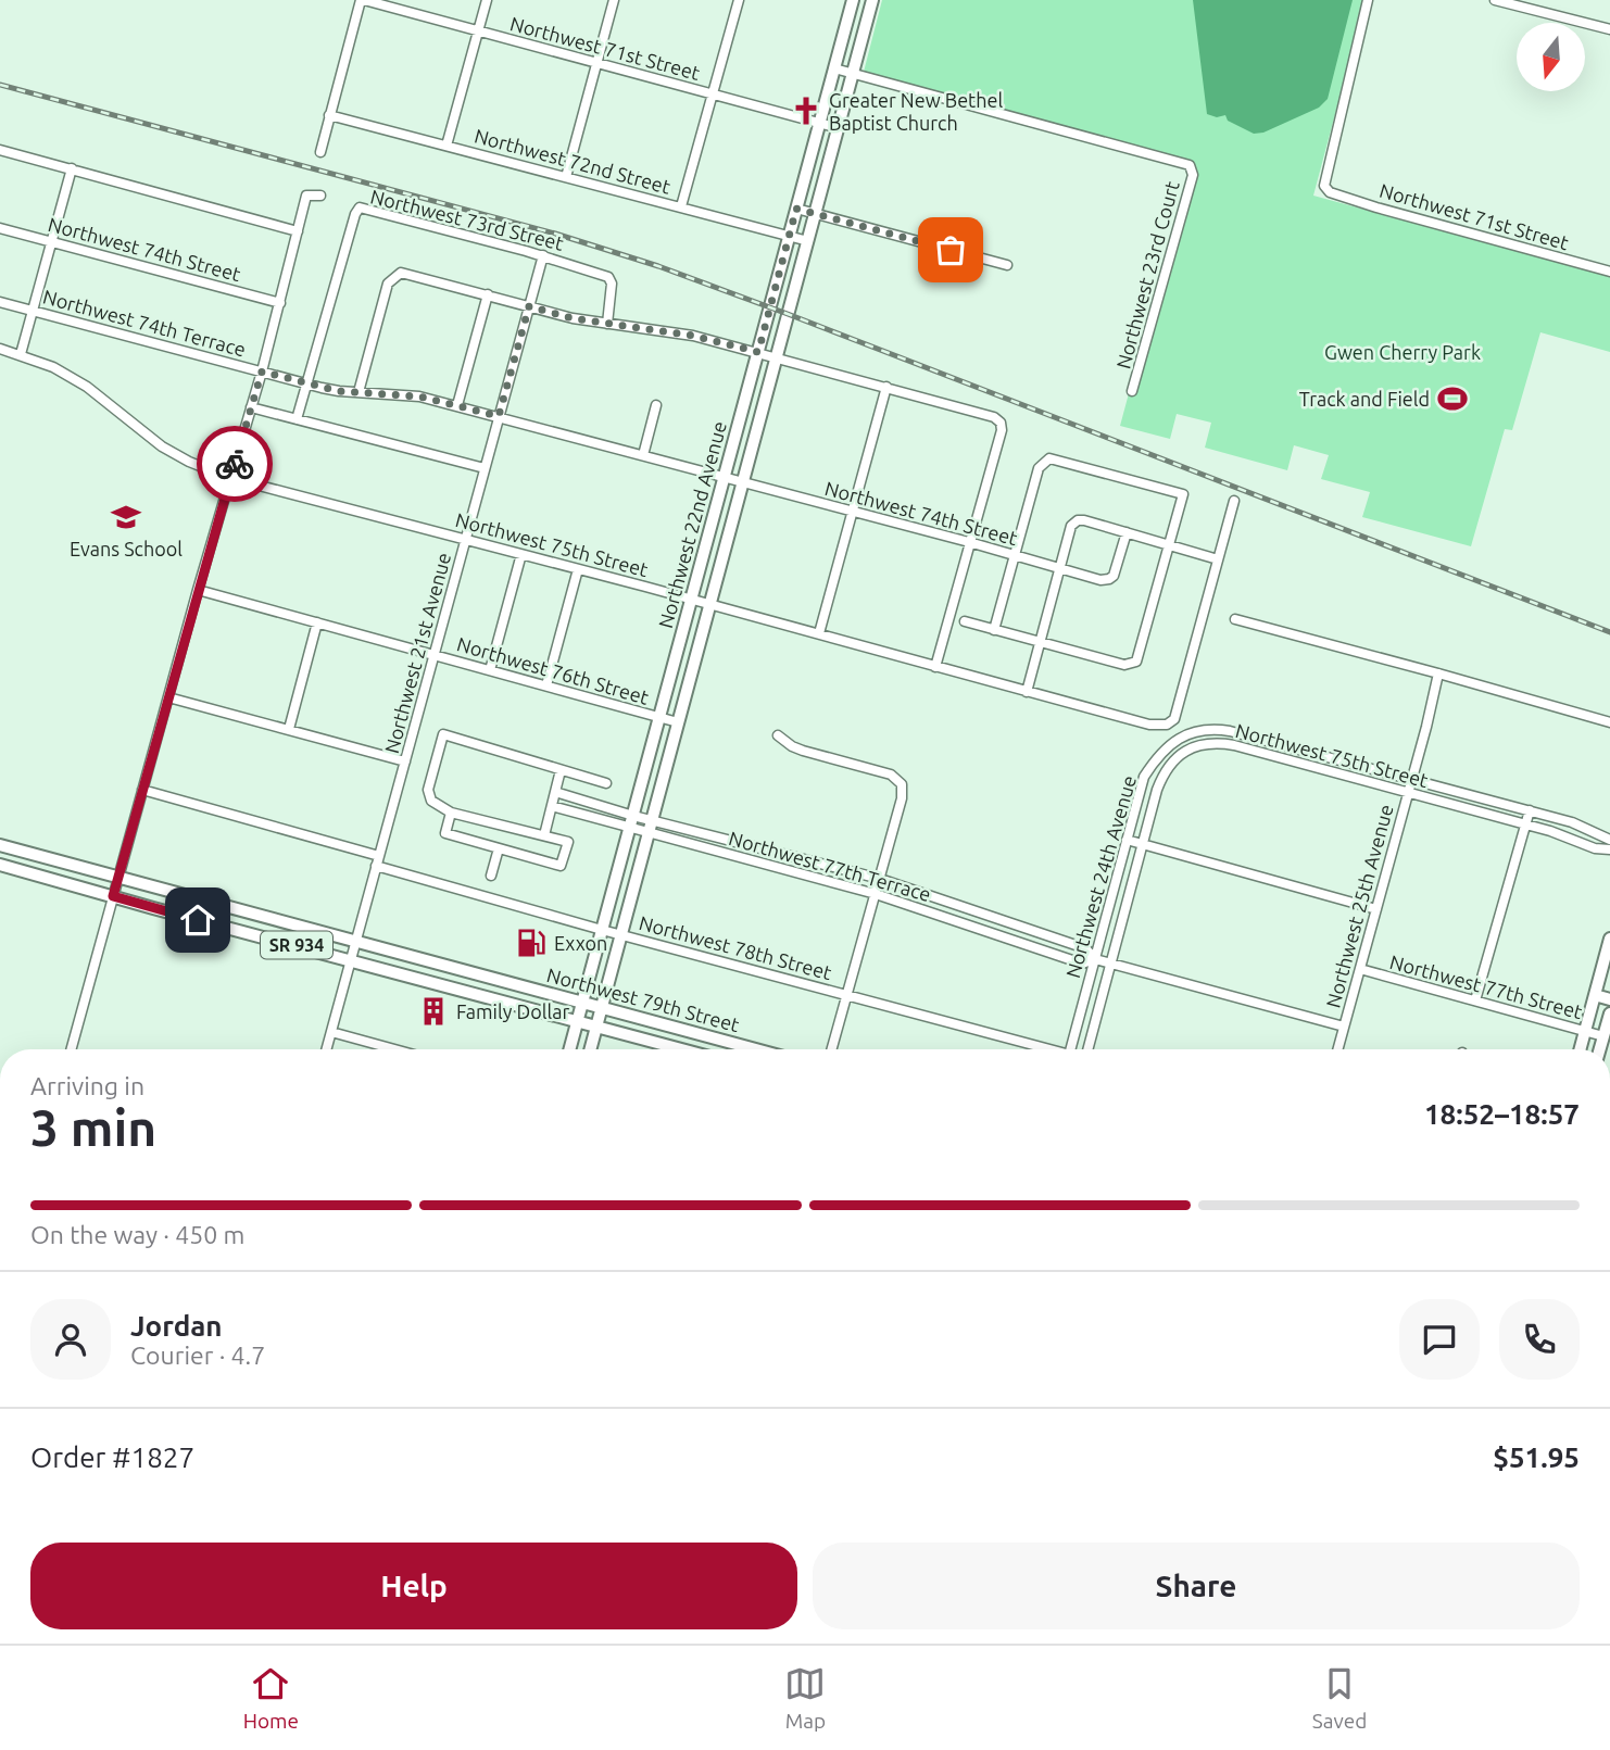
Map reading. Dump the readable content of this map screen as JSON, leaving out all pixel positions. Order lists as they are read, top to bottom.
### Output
{
  "streets": {
    "main road": ["Northwest 22nd Avenue", "SR 934", "Northwest 79th Street"],
    "street": [
      "Northwest 71st Street",
      "Northwest 72nd Street",
      "Northwest 73rd Street",
      "Northwest 74th Street",
      "Northwest 23rd Court",
      "Northwest 74th Terrace",
      "Northwest 75th Street",
      "Northwest 21st Avenue",
      "Northwest 76th Street",
      "Northwest 77th Terrace",
      "Northwest 24th Avenue",
      "Northwest 25th Avenue",
      "Northwest 78th Street",
      "Northwest 77th Street"
    ]
  },
  "crossings": [
    ["Northwest 71st Street", "Northwest 22nd Avenue"],
    ["Northwest 72nd Street", "Northwest 22nd Avenue"],
    ["Northwest 73rd Street", "Northwest 74th Terrace"],
    ["Northwest 73rd Street", "Northwest 21st Avenue"],
    ["Northwest 74th Street", "Northwest 74th Terrace"],
    ["Northwest 74th Street", "Northwest 22nd Avenue"],
    ["Northwest 23rd Court", "Northwest 22nd Avenue"],
    ["Northwest 74th Terrace", "Northwest 22nd Avenue"],
    ["Northwest 74th Terrace", "Northwest 21st Avenue"],
    ["Northwest 22nd Avenue", "Northwest 75th Street"],
    ["Northwest 22nd Avenue", "Northwest 76th Street"],
    ["Northwest 22nd Avenue", "Northwest 77th Terrace"],
    ["Northwest 22nd Avenue", "Northwest 78th Street"],
    ["Northwest 22nd Avenue", "Northwest 79th Street"],
    ["Northwest 75th Street", "Northwest 21st Avenue"],
    ["Northwest 75th Street", "Northwest 77th Terrace"],
    ["Northwest 75th Street", "Northwest 24th Avenue"],
    ["Northwest 75th Street", "Northwest 25th Avenue"],
    ["Northwest 21st Avenue", "Northwest 76th Street"],
    ["Northwest 21st Avenue", "Northwest 78th Street"],
    ["Northwest 21st Avenue", "Northwest 79th Street"],
    ["Northwest 77th Terrace", "Northwest 24th Avenue"],
    ["Northwest 77th Terrace", "Northwest 25th Avenue"],
    ["Northwest 25th Avenue", "Northwest 77th Street"]
  ],
  "parks": ["Gwen Cherry Park"],
  "places": {
    "church": ["Greater New Bethel Baptist Church"],
    "sports": ["Track and Field"],
    "school or university": ["Evans School"],
    "fuel station": ["Exxon"],
    "building": ["Family Dollar"]
  },
  "north": "bottom",
  "page": {
    "heading": ["3 min", "Arriving in", "18:52–18:57"],
    "panel": [
      "Jordan",
      "Courier · 4.7",
      "Order #1827",
      "$51.95"
    ],
    "bar": "On the way · 450 m",
    "buttons": ["Help", "Share"],
    "tabs": ["Home", "Map", "Saved"]
  }
}
